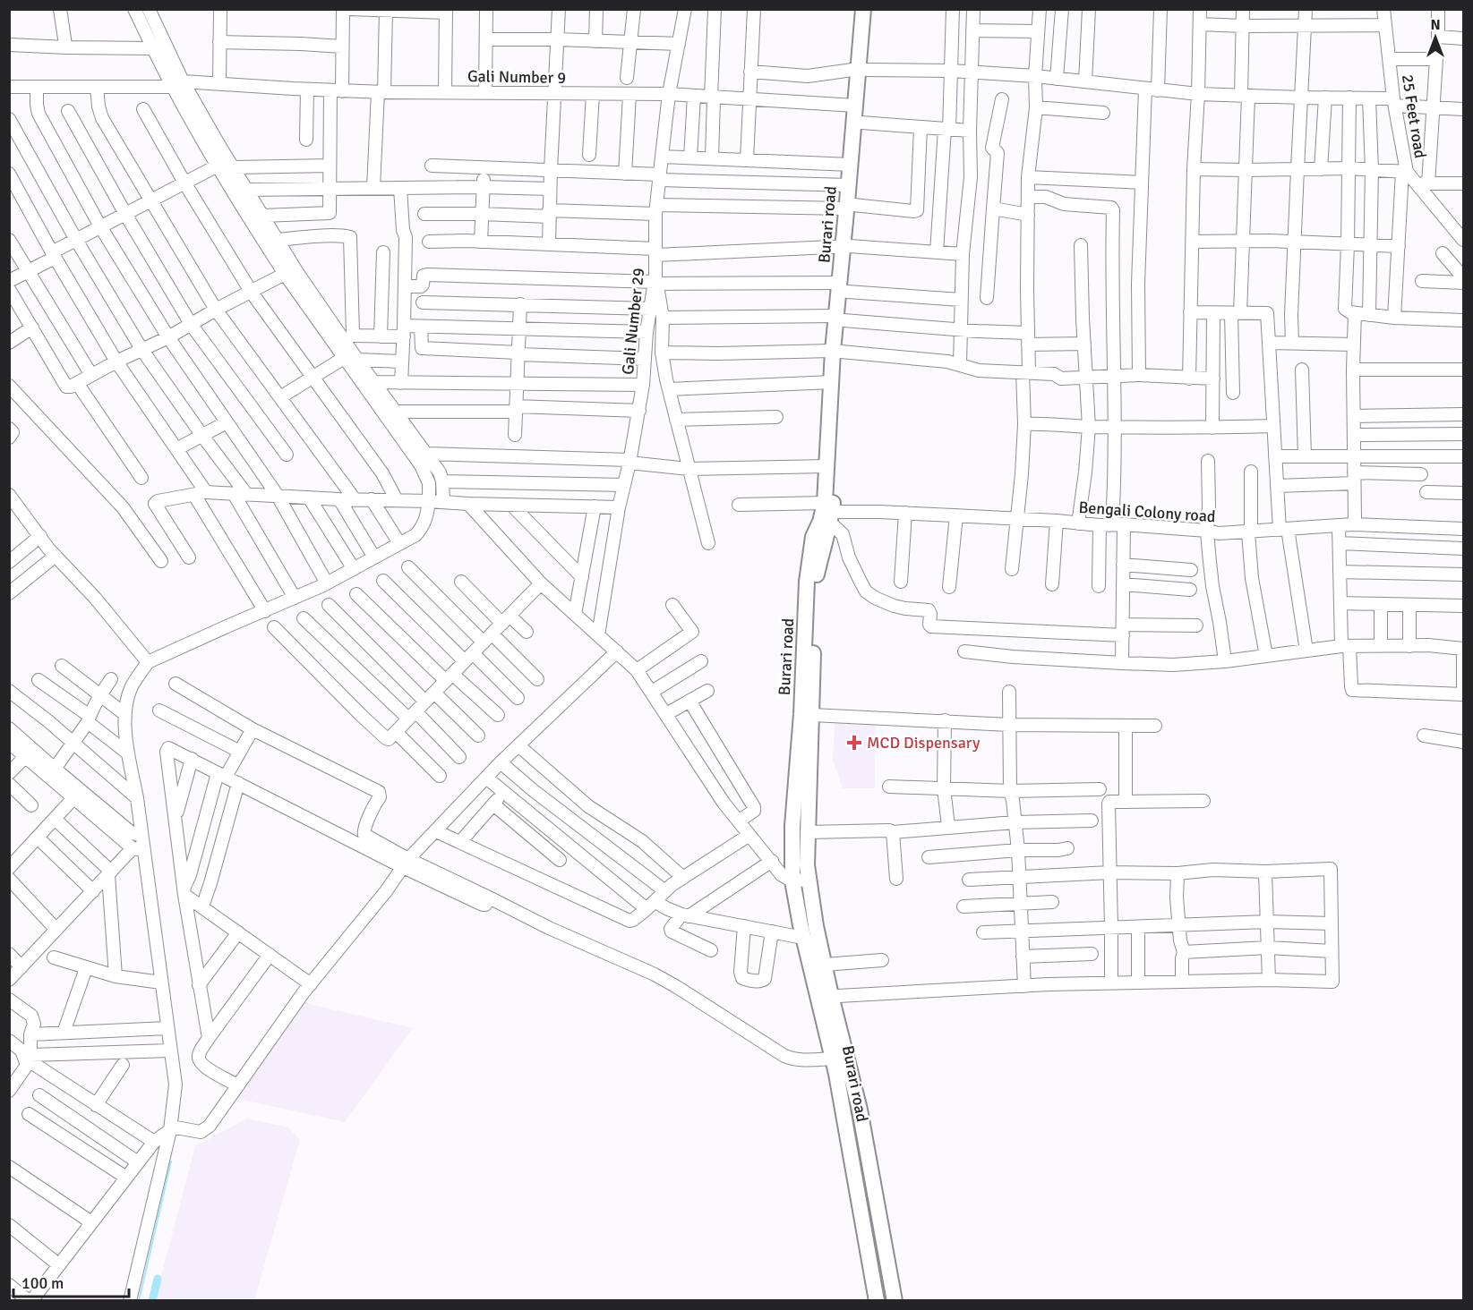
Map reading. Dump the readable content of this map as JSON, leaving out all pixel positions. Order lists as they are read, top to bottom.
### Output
{
  "streets": {
    "main road": ["Burari road"],
    "street": [
      "Gali Number 9",
      "25 Feet road",
      "Gali Number 29",
      "Bengali Colony road"
    ]
  },
  "crossings": [
    ["Gali Number 9", "Burari road"],
    ["Gali Number 9", "Gali Number 29"],
    ["Burari road", "Bengali Colony road"]
  ],
  "places": {
    "health": ["MCD Dispensary"]
  },
  "scale_bar": "100 m",
  "north": "top"
}
